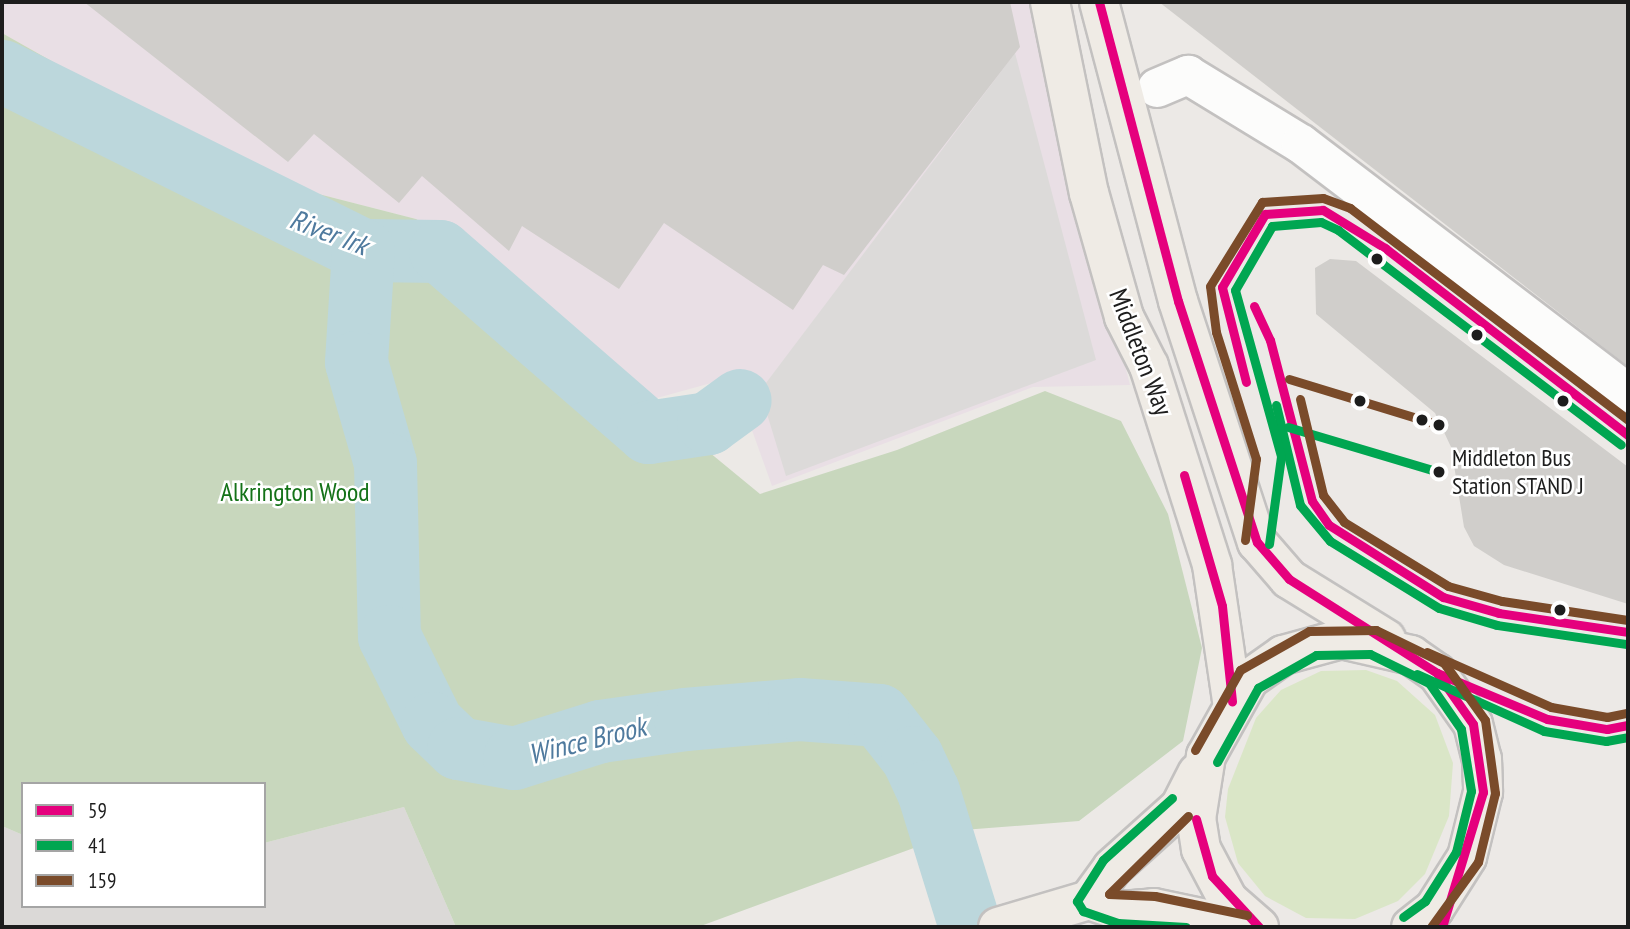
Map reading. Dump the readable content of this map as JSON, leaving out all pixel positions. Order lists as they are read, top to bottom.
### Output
{
  "streets": {
    "main road": ["Middleton Way"]
  },
  "water": ["River Irk", "Wince Brook"],
  "parks": ["Alkrington Wood"],
  "places": ["Middleton Bus Station STAND J"],
  "lines": ["transit line 59", "transit line 159", "transit line 41"],
  "legend": ["59", "41", "159"]
}
